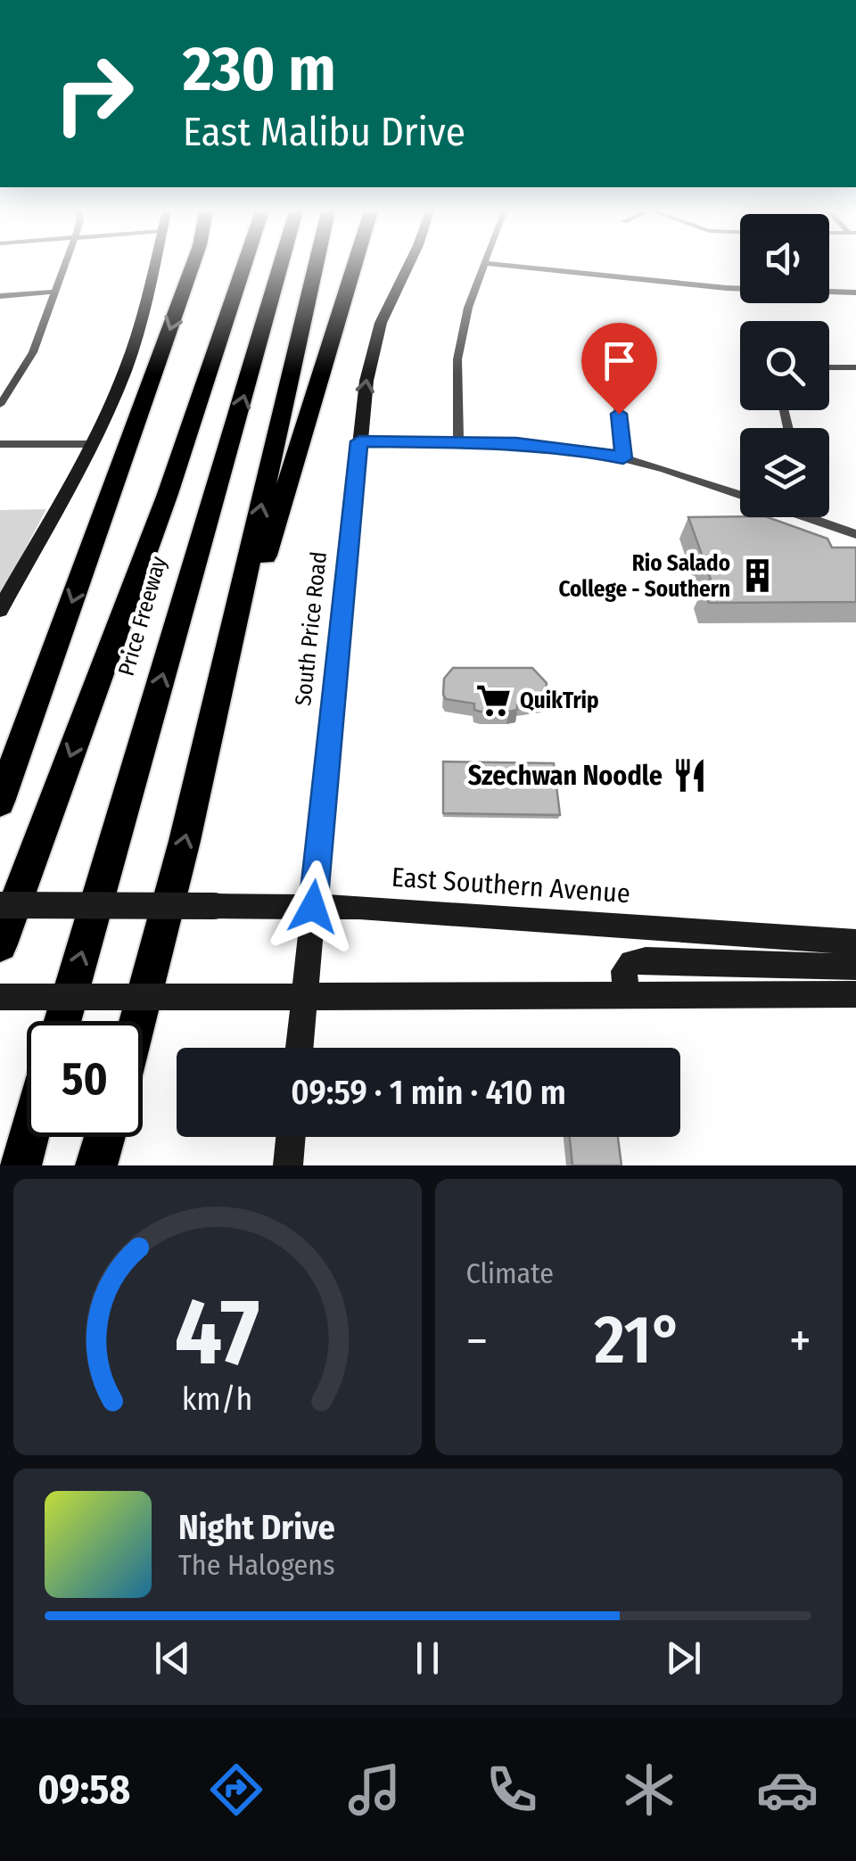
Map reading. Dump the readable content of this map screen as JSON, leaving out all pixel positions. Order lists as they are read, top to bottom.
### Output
{
  "streets": {
    "highway": ["Price Freeway"],
    "main road": ["South Price Road", "East Southern Avenue"]
  },
  "crossings": [
    ["South Price Road", "East Southern Avenue"]
  ],
  "places": {
    "building": ["Rio Salado College - Southern"],
    "supermarket": ["QuikTrip"],
    "restaurant": ["Szechwan Noodle"]
  },
  "page": {
    "turn": ["230 m", "East Malibu Drive"],
    "limit": "50",
    "trip": "09:59 · 1 min · 410 m",
    "tile": "Climate",
    "heat": ["−", "21°", "+"],
    "song": ["Night Drive", "The Halogens"],
    "tabs": "09:58",
    "gauge": ["47", "km/h"]
  }
}
